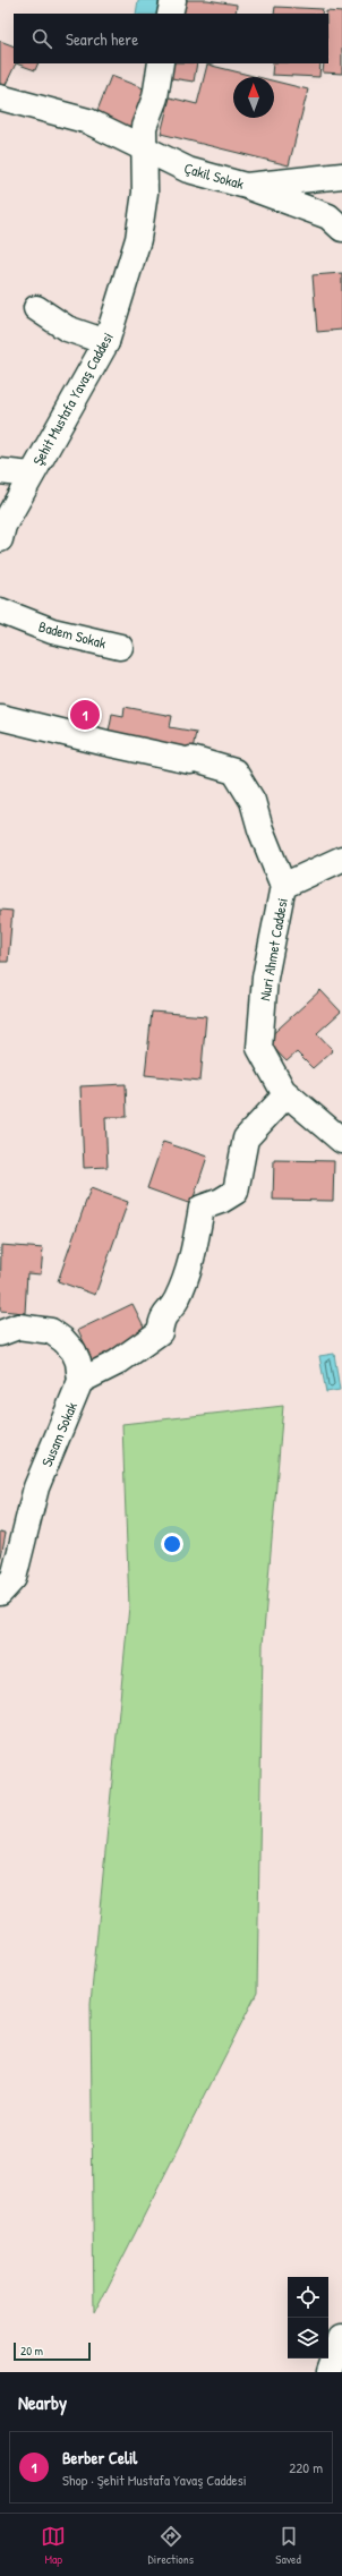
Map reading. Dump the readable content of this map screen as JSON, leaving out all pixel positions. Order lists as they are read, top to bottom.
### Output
{
  "streets": {
    "street": [
      "Çakil Sokak",
      "Şehit Mustafa Yavaş Caddesi",
      "Badem Sokak",
      "Nuri Ahmet Caddesi",
      "Susam Sokak"
    ]
  },
  "crossings": [
    ["Çakil Sokak", "Şehit Mustafa Yavaş Caddesi"]
  ],
  "scale_bar": "20 m",
  "north": "top",
  "page": {
    "search": "Search here",
    "pins": "1",
    "scale": "20 m",
    "heading": "Nearby",
    "list": [
      {
        "mark": "1",
        "name": "Berber Celil",
        "note": "Shop · Şehit Mustafa Yavaş Caddesi",
        "value": "220 m"
      }
    ],
    "nav": ["Map", "Directions", "Saved"]
  }
}
